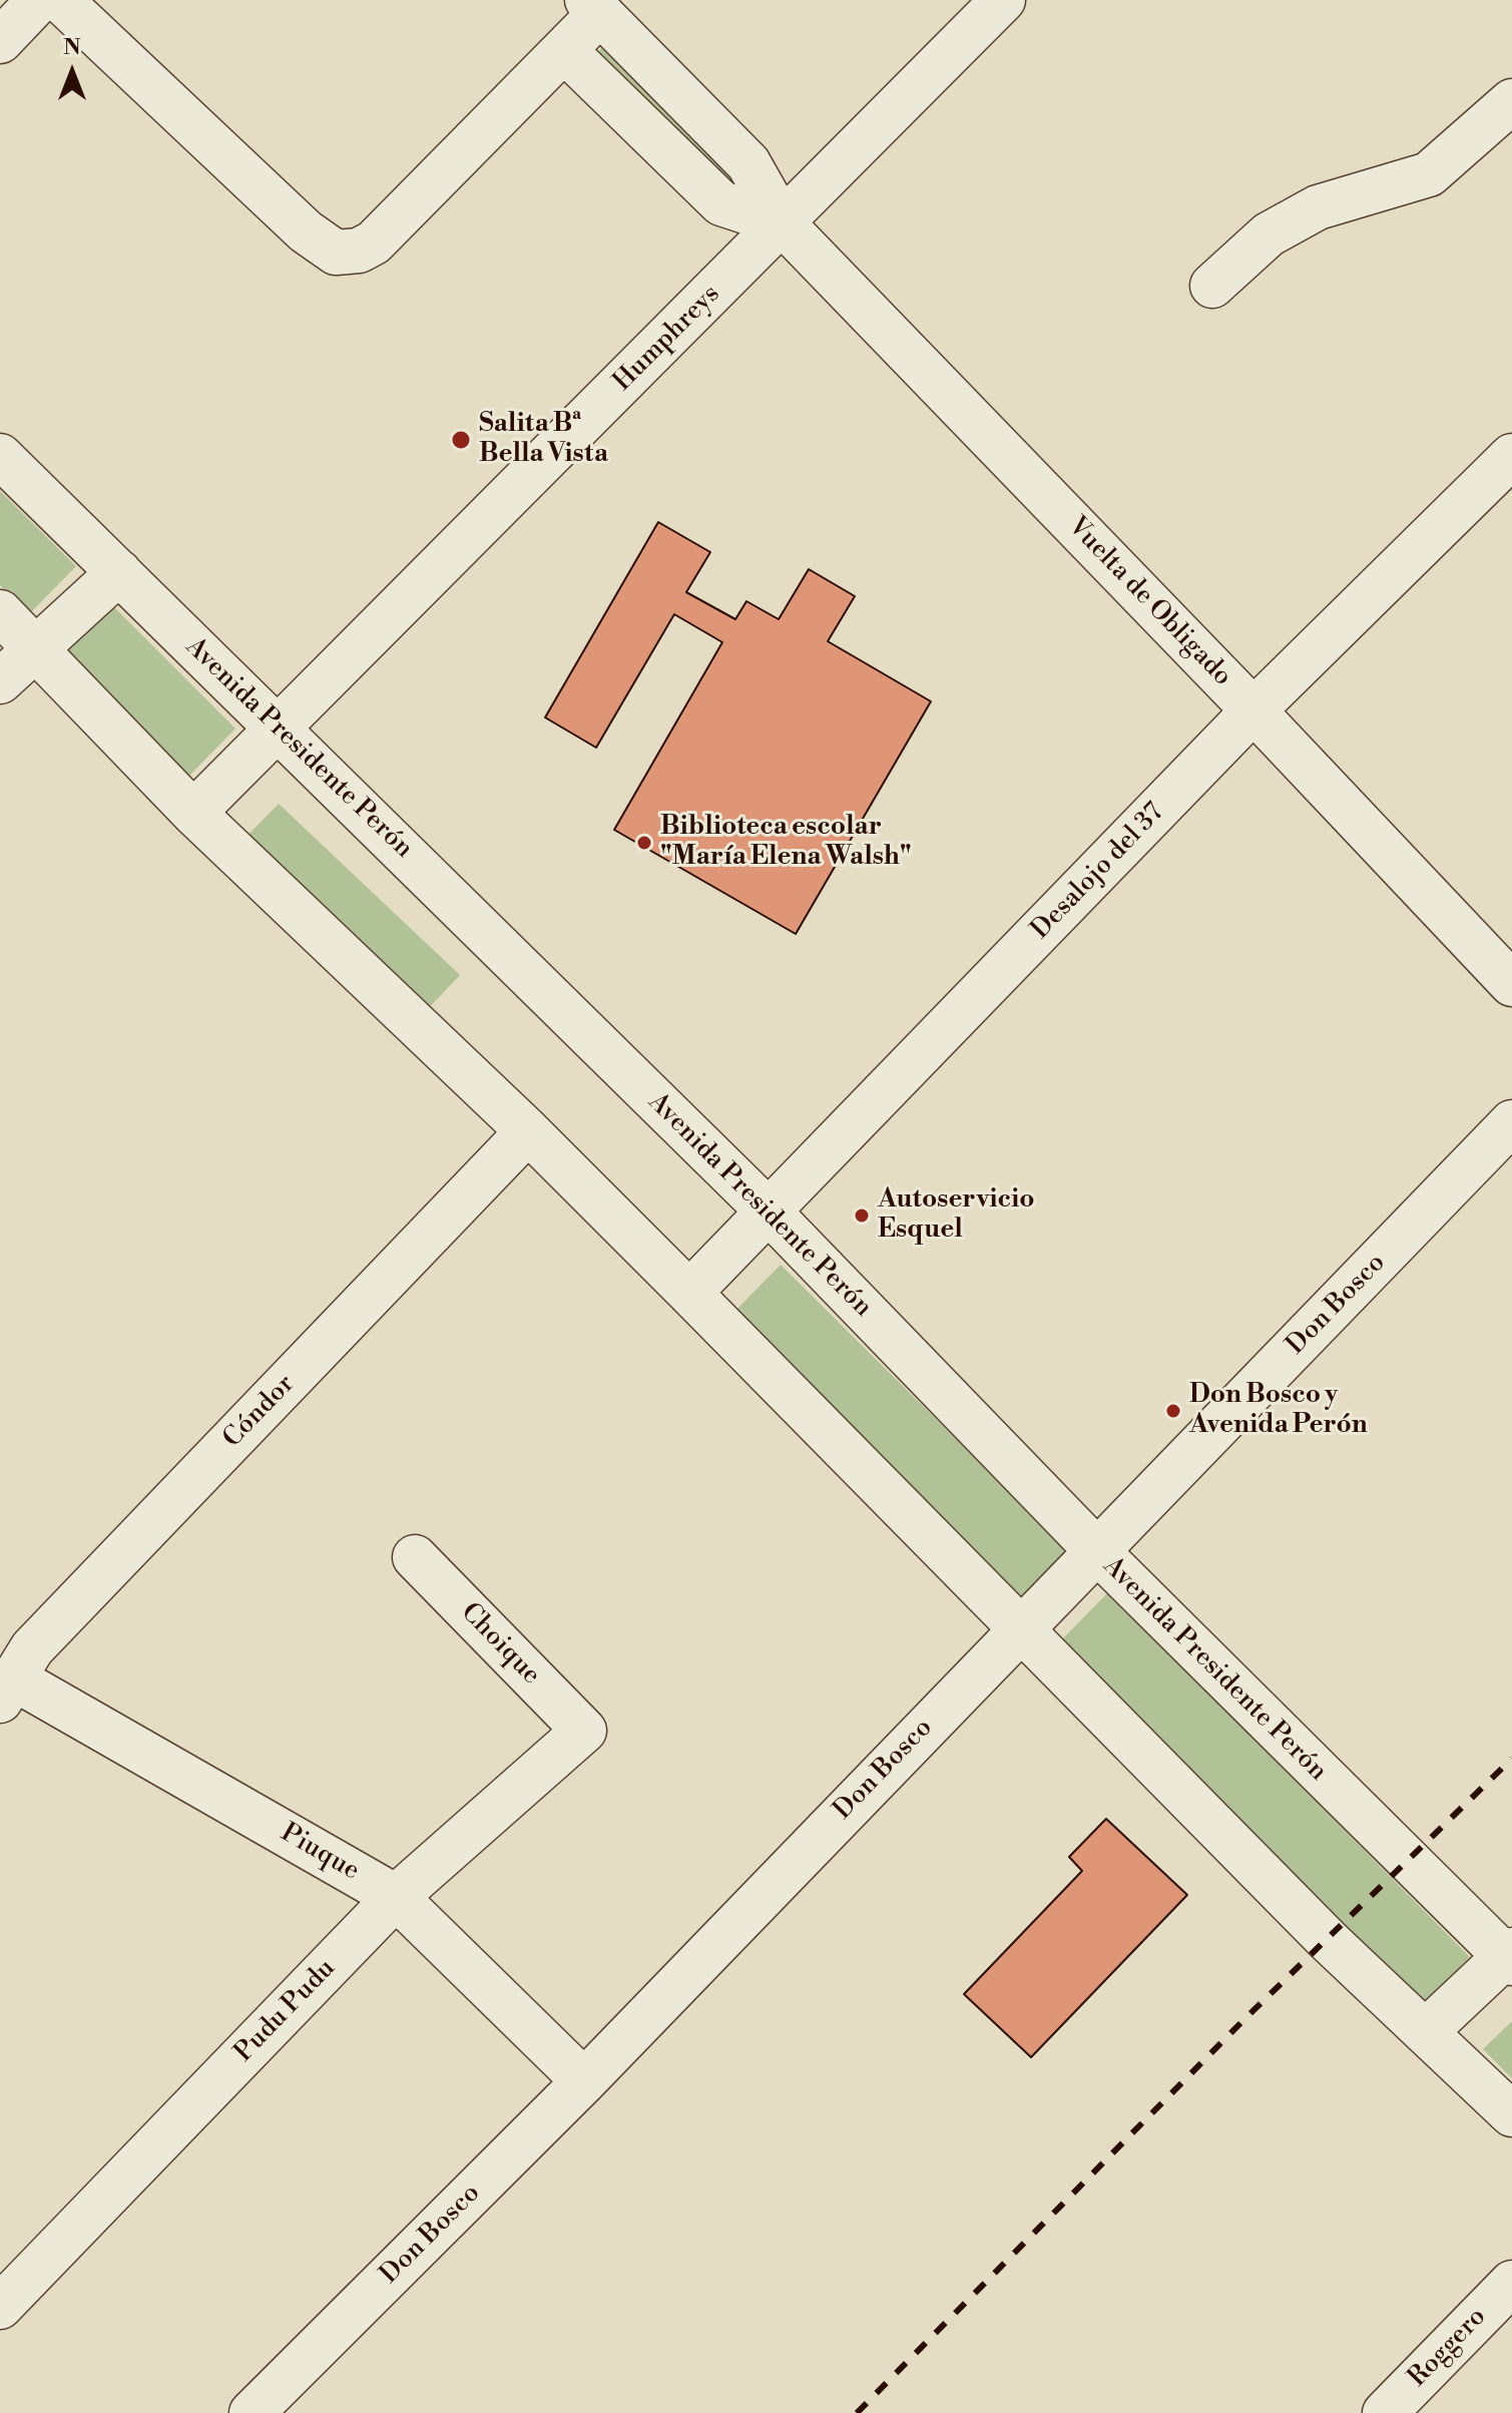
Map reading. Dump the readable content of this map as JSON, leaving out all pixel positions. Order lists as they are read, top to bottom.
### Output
{
  "streets": {
    "street": [
      "Humphreys",
      "Vuelta de Obligado",
      "Avenida Presidente Perón",
      "Desalojo del 37",
      "Don Bosco",
      "Cóndor",
      "Choique",
      "Piuque",
      "Pudu Pudu",
      "Roggero"
    ]
  },
  "crossings": [
    ["Humphreys", "Vuelta de Obligado"],
    ["Humphreys", "Avenida Presidente Perón"],
    ["Vuelta de Obligado", "Desalojo del 37"],
    ["Avenida Presidente Perón", "Desalojo del 37"],
    ["Avenida Presidente Perón", "Don Bosco"],
    ["Don Bosco", "Piuque"],
    ["Cóndor", "Piuque"],
    ["Choique", "Pudu Pudu"],
    ["Piuque", "Pudu Pudu"]
  ],
  "places": [
    "Salita Bª Bella Vista",
    "Biblioteca escolar \"María Elena Walsh\"",
    "Autoservicio Esquel",
    "Don Bosco y Avenida Perón"
  ],
  "north": "top"
}
